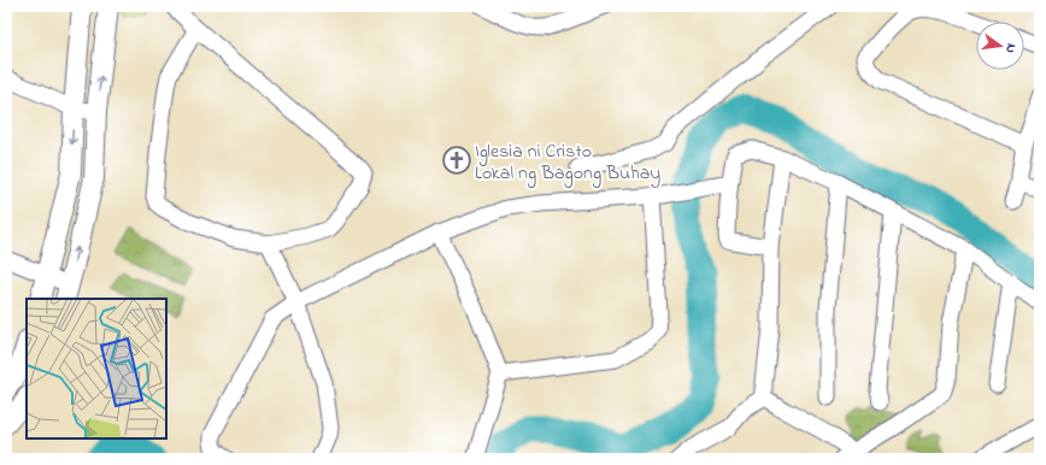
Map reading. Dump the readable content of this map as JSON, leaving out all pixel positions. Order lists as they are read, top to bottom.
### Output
{
  "places": {
    "church": ["Iglesia ni Cristo Lokal ng Bagong Buhay"]
  },
  "north": "right"
}
